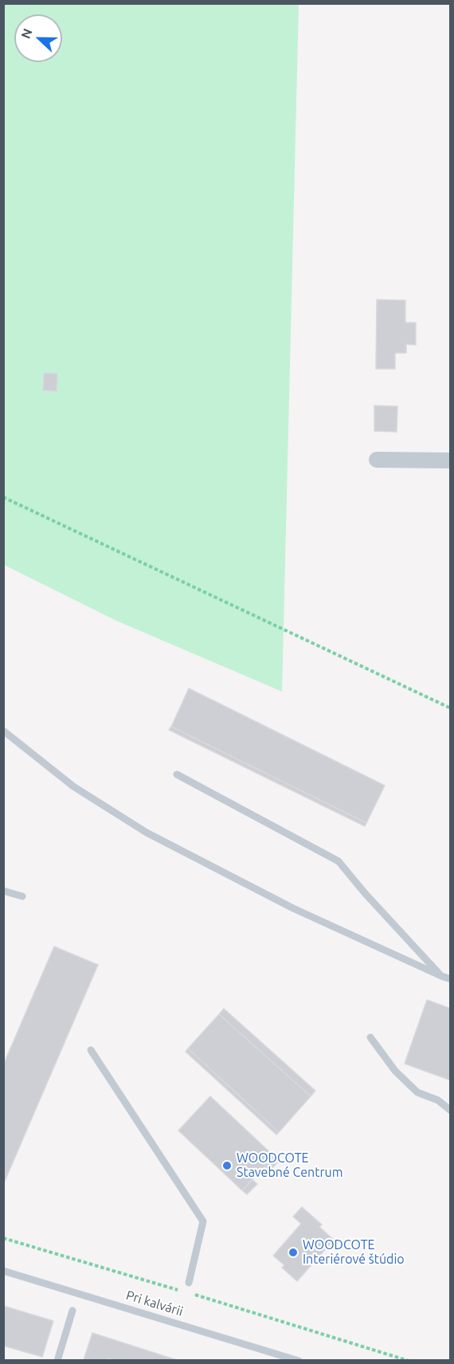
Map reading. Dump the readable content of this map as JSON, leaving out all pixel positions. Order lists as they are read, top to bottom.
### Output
{
  "streets": {
    "lane": ["Pri kalvárii"]
  },
  "places": ["WOODCOTE Stavebné Centrum", "WOODCOTE Interiérové štúdio"],
  "north": "left"
}
